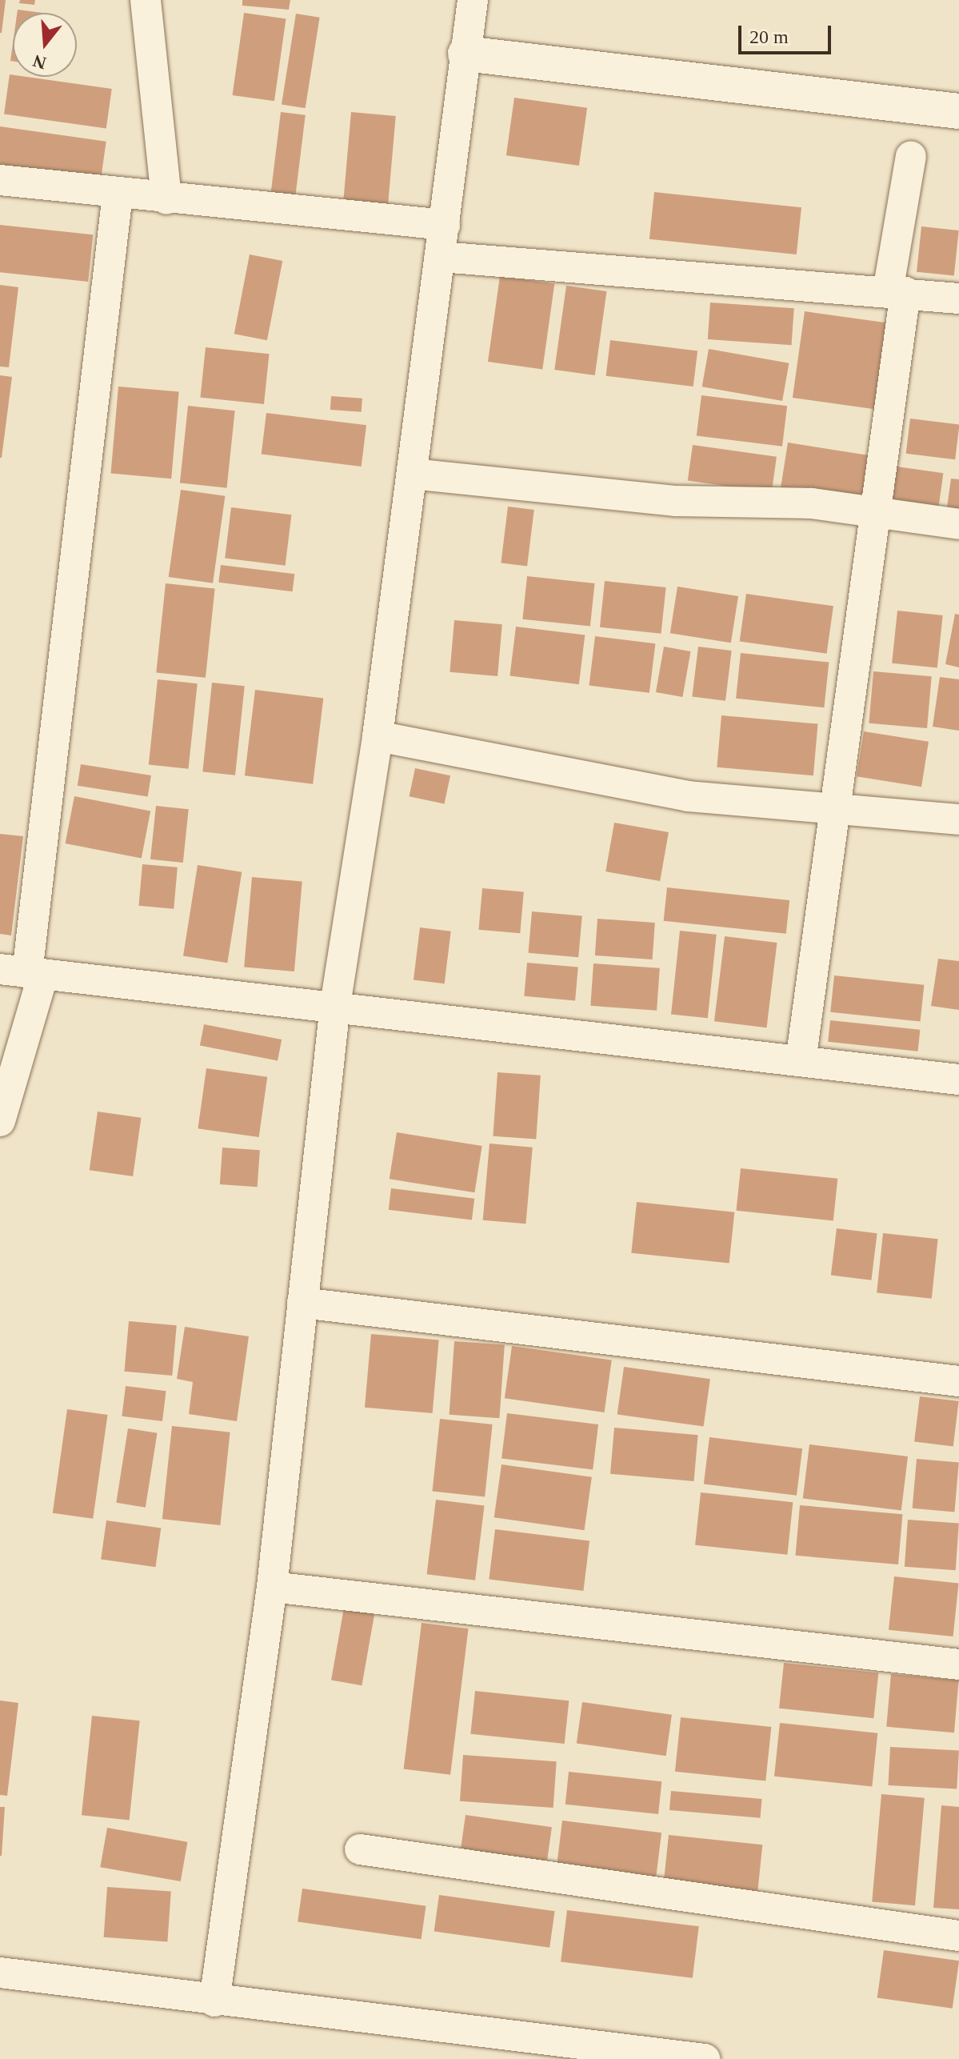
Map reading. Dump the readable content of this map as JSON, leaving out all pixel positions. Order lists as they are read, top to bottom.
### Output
{
  "scale_bar": "20 m",
  "north": "bottom"
}
